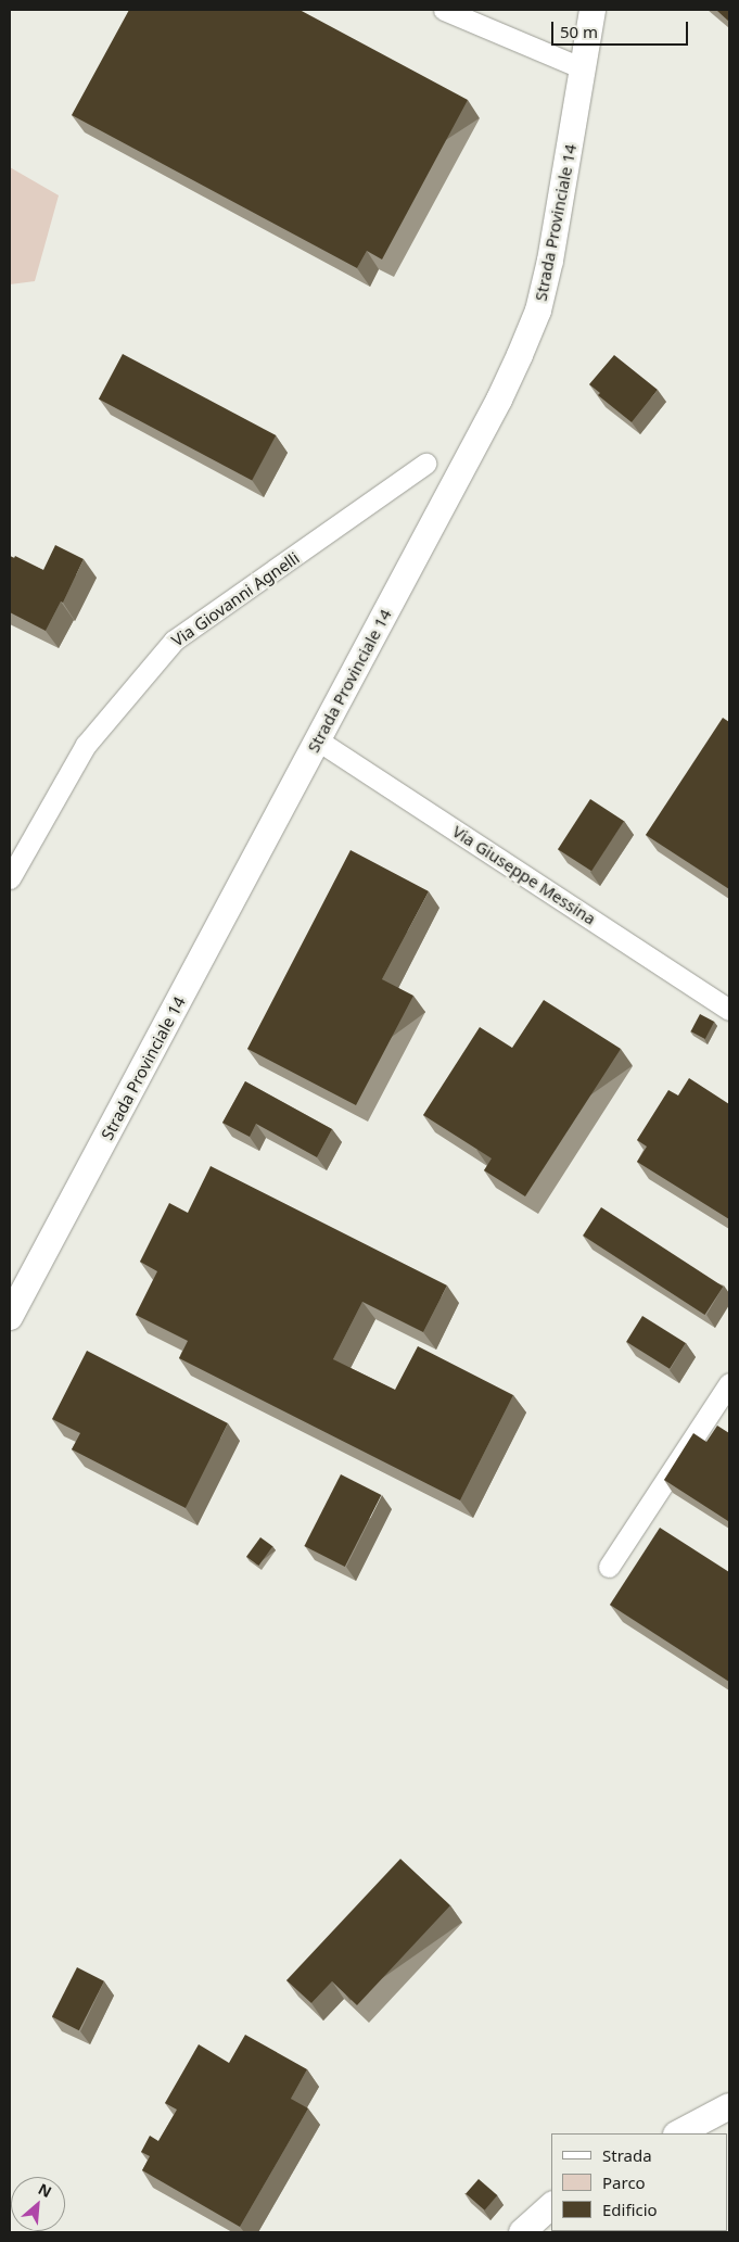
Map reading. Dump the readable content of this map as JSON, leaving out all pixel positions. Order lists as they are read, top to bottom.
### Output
{
  "streets": {
    "street": ["Strada Provinciale 14", "Via Giovanni Agnelli", "Via Giuseppe Messina"]
  },
  "crossings": [
    ["Strada Provinciale 14", "Via Giuseppe Messina"]
  ],
  "legend": ["Strada", "Parco", "Edificio"],
  "scale_bar": "50 m",
  "north": "top right"
}
